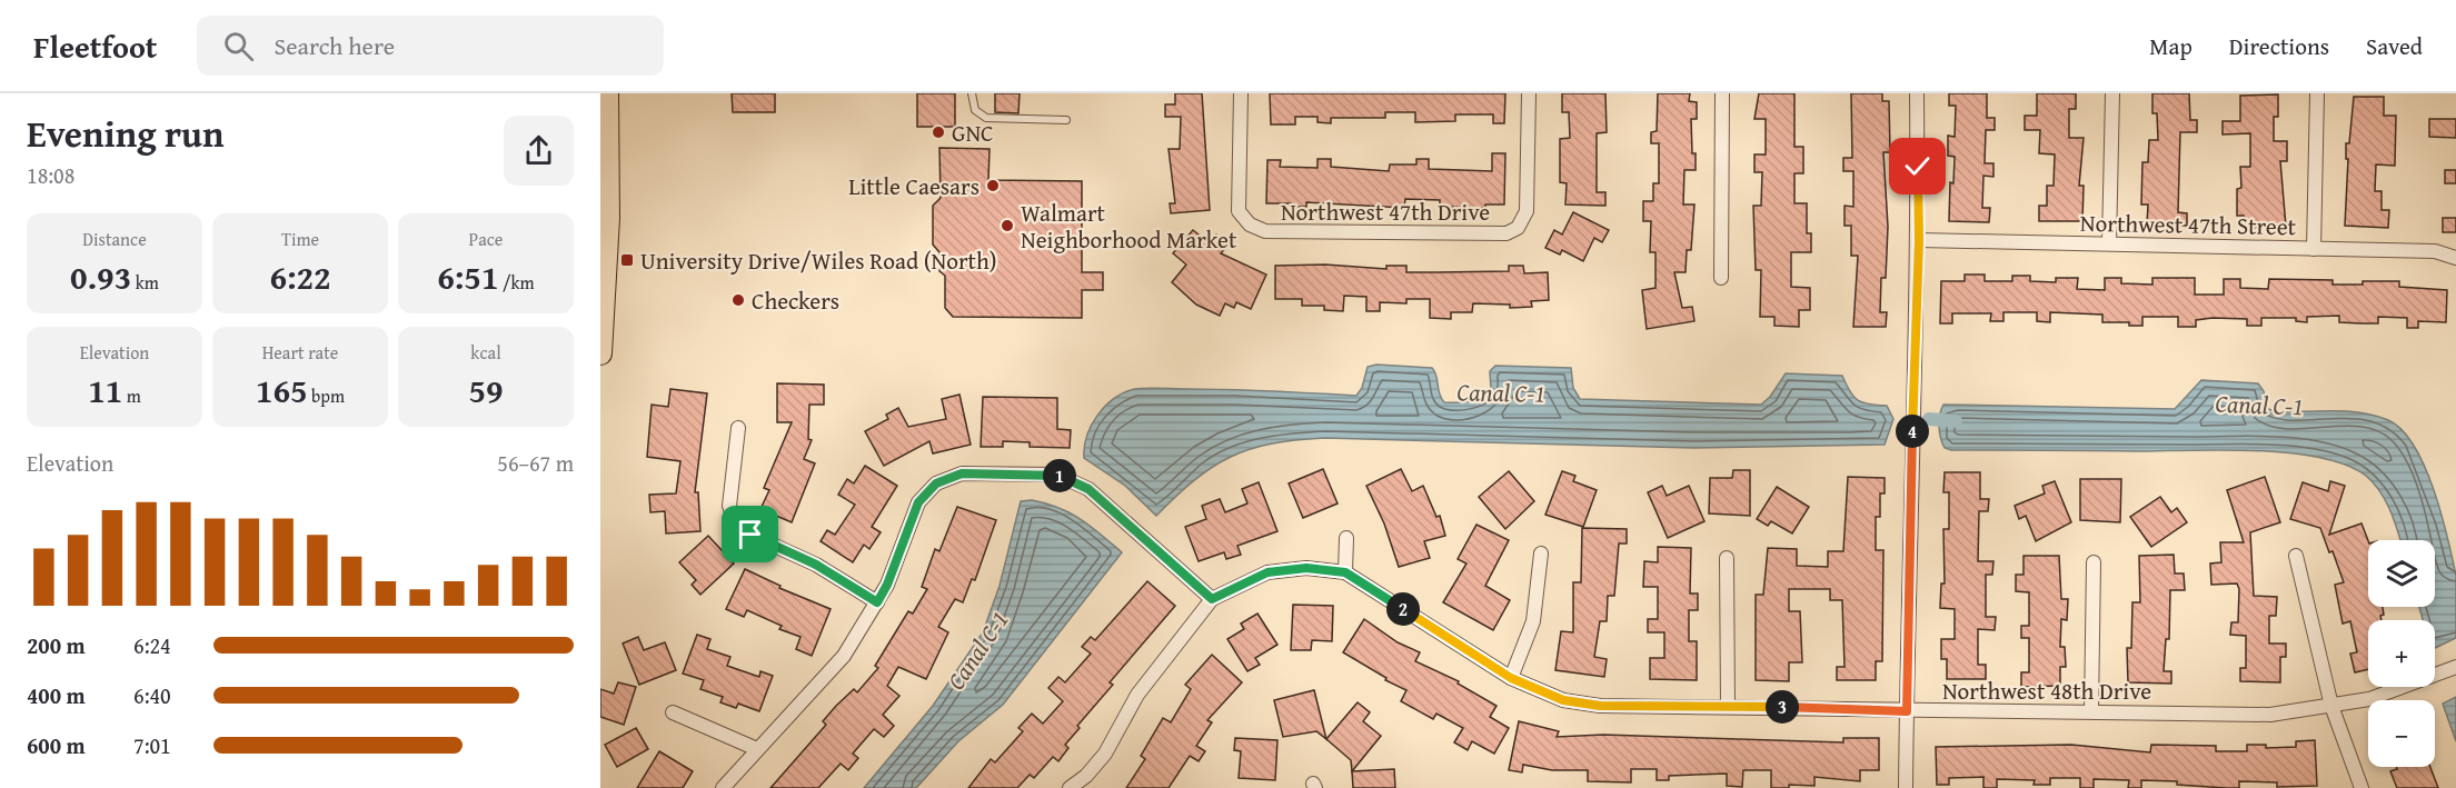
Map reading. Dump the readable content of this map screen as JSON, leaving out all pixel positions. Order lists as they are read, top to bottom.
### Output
{
  "streets": {
    "street": ["Northwest 47th Drive", "Northwest 47th Street", "Northwest 48th Drive"]
  },
  "water": ["Canal C-1"],
  "places": {
    "other": [
      "GNC",
      "Little Caesars",
      "Walmart Neighborhood Market",
      "Checkers"
    ],
    "transit": ["University Drive/Wiles Road (North)"]
  },
  "page": {
    "header": "Fleetfoot",
    "search": "Search here",
    "nav": ["Map", "Directions", "Saved"],
    "heading": ["Evening run", "18:08"],
    "stats": [
      ["Distance", "0.93 km"],
      ["Time", "6:22"],
      ["Pace", "6:51 /km"],
      ["Elevation", "11 m"],
      ["Heart rate", "165 bpm"],
      ["kcal", "59"]
    ],
    "pins": [
      "4",
      "1",
      "2",
      "3"
    ],
    "chart": ["Elevation", "56–67 m"],
    "map_buttons": ["+", "−"],
    "list": [
      {
        "name": "200 m",
        "note": "6:24"
      },
      {
        "name": "400 m",
        "note": "6:40"
      },
      {
        "name": "600 m",
        "note": "7:01"
      }
    ]
  }
}
